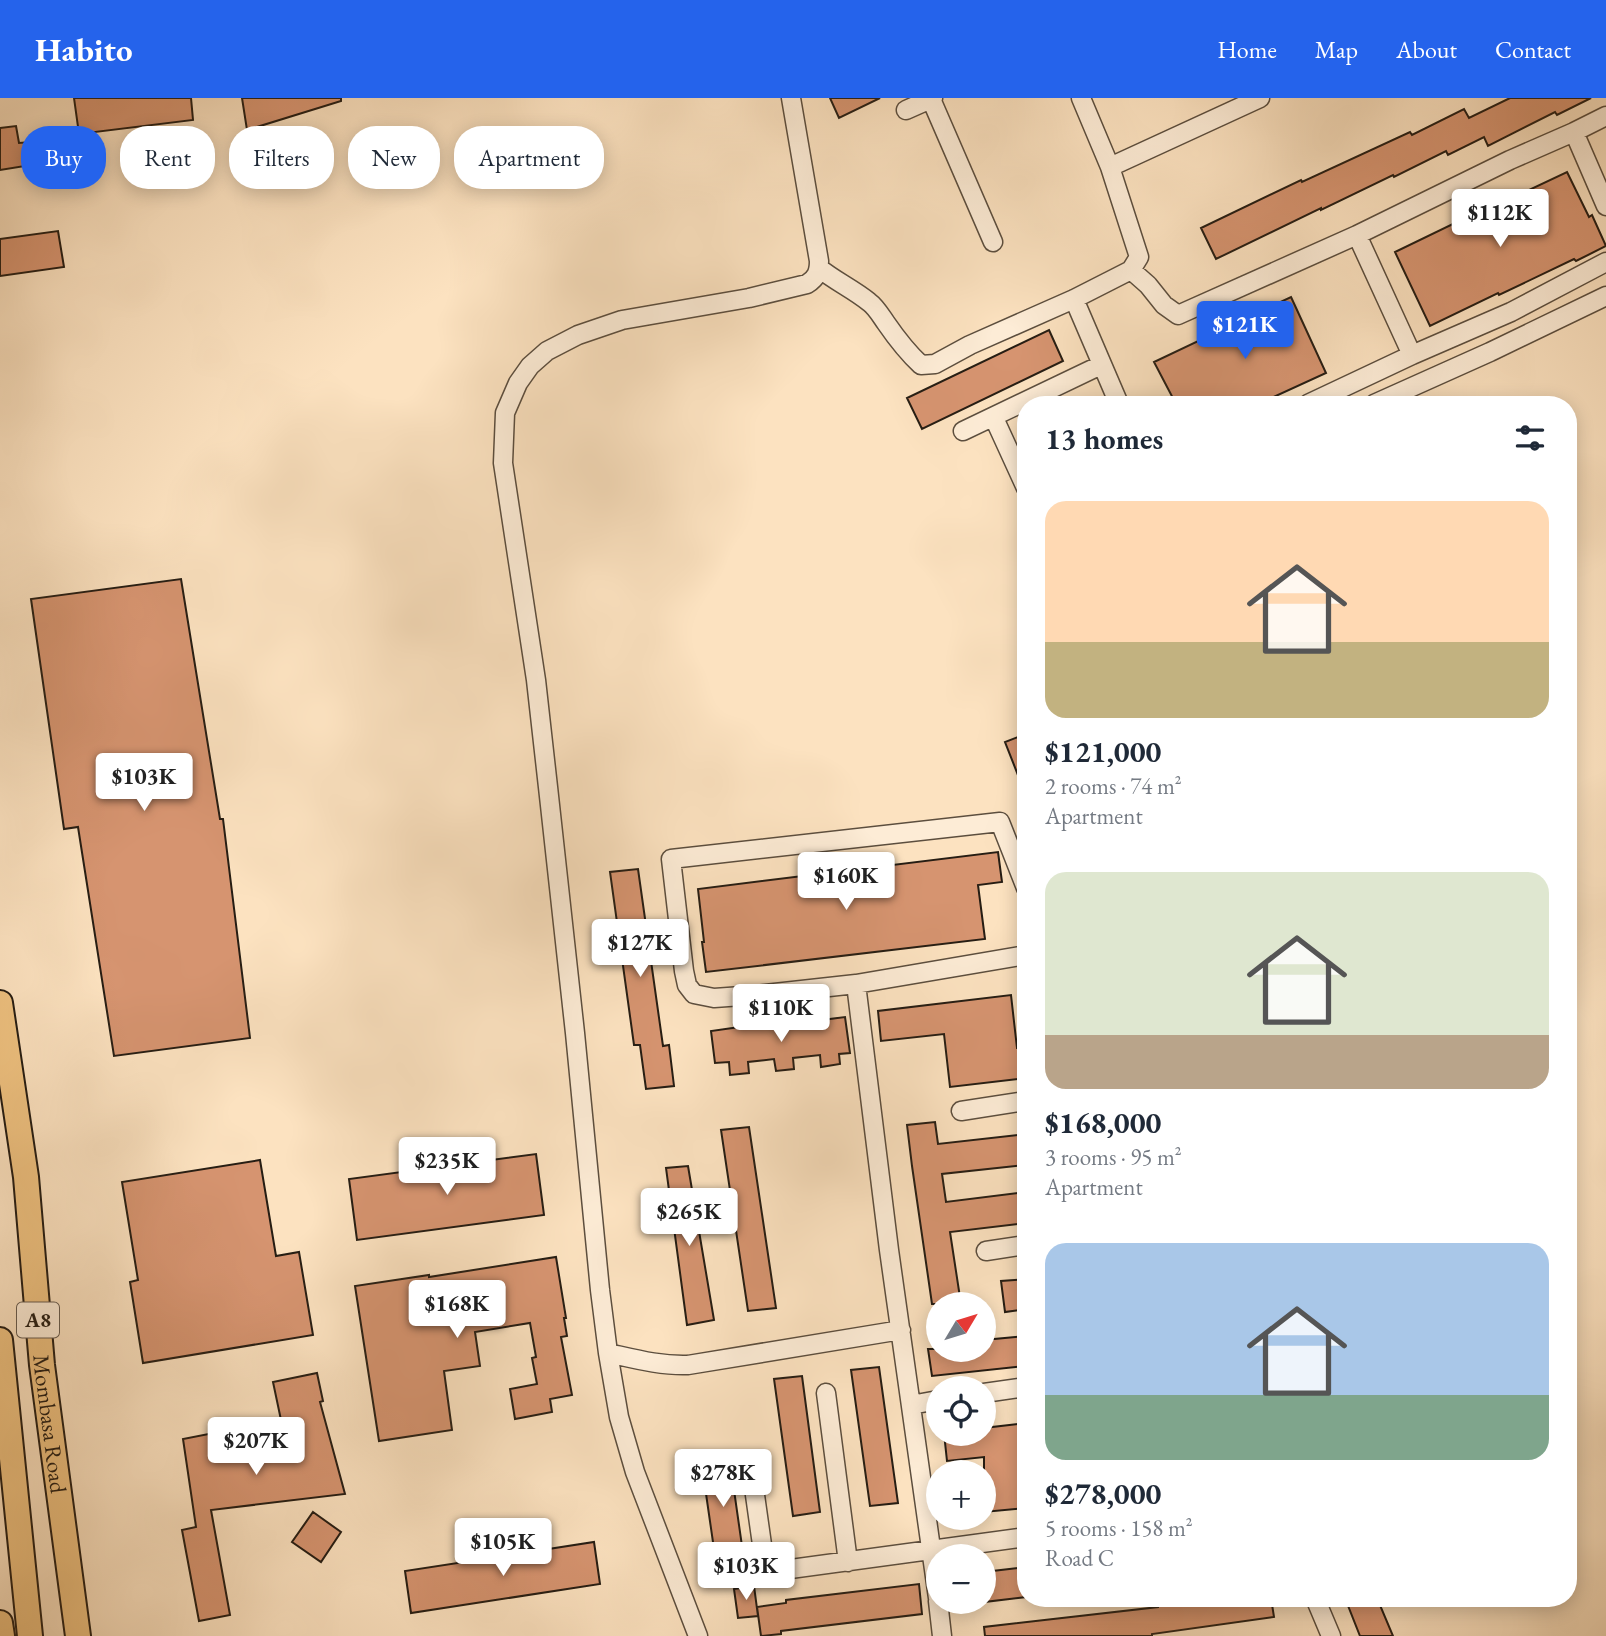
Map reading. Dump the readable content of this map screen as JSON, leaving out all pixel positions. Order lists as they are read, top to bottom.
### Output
{
  "streets": {
    "highway": ["A8", "Mombasa Road"]
  },
  "north": "top right",
  "page": {
    "header": "Habito",
    "nav": [
      "Home",
      "Map",
      "About",
      "Contact"
    ],
    "chip": [
      "Buy",
      "Rent",
      "Filters",
      "New",
      "Apartment"
    ],
    "price": [
      "$112K",
      "$121K",
      "$103K",
      "$160K",
      "$127K",
      "$110K",
      "$235K",
      "$265K",
      "$168K",
      "$207K",
      "$278K",
      "$105K",
      "$103K"
    ],
    "heading": "13 homes",
    "list": [
      {
        "name": "$121,000",
        "note": "2 rooms · 74 m² · Apartment"
      },
      {
        "name": "$168,000",
        "note": "3 rooms · 95 m² · Apartment"
      },
      {
        "name": "$278,000",
        "note": "5 rooms · 158 m² · Road C"
      }
    ],
    "map_buttons": ["+", "−"]
  }
}
